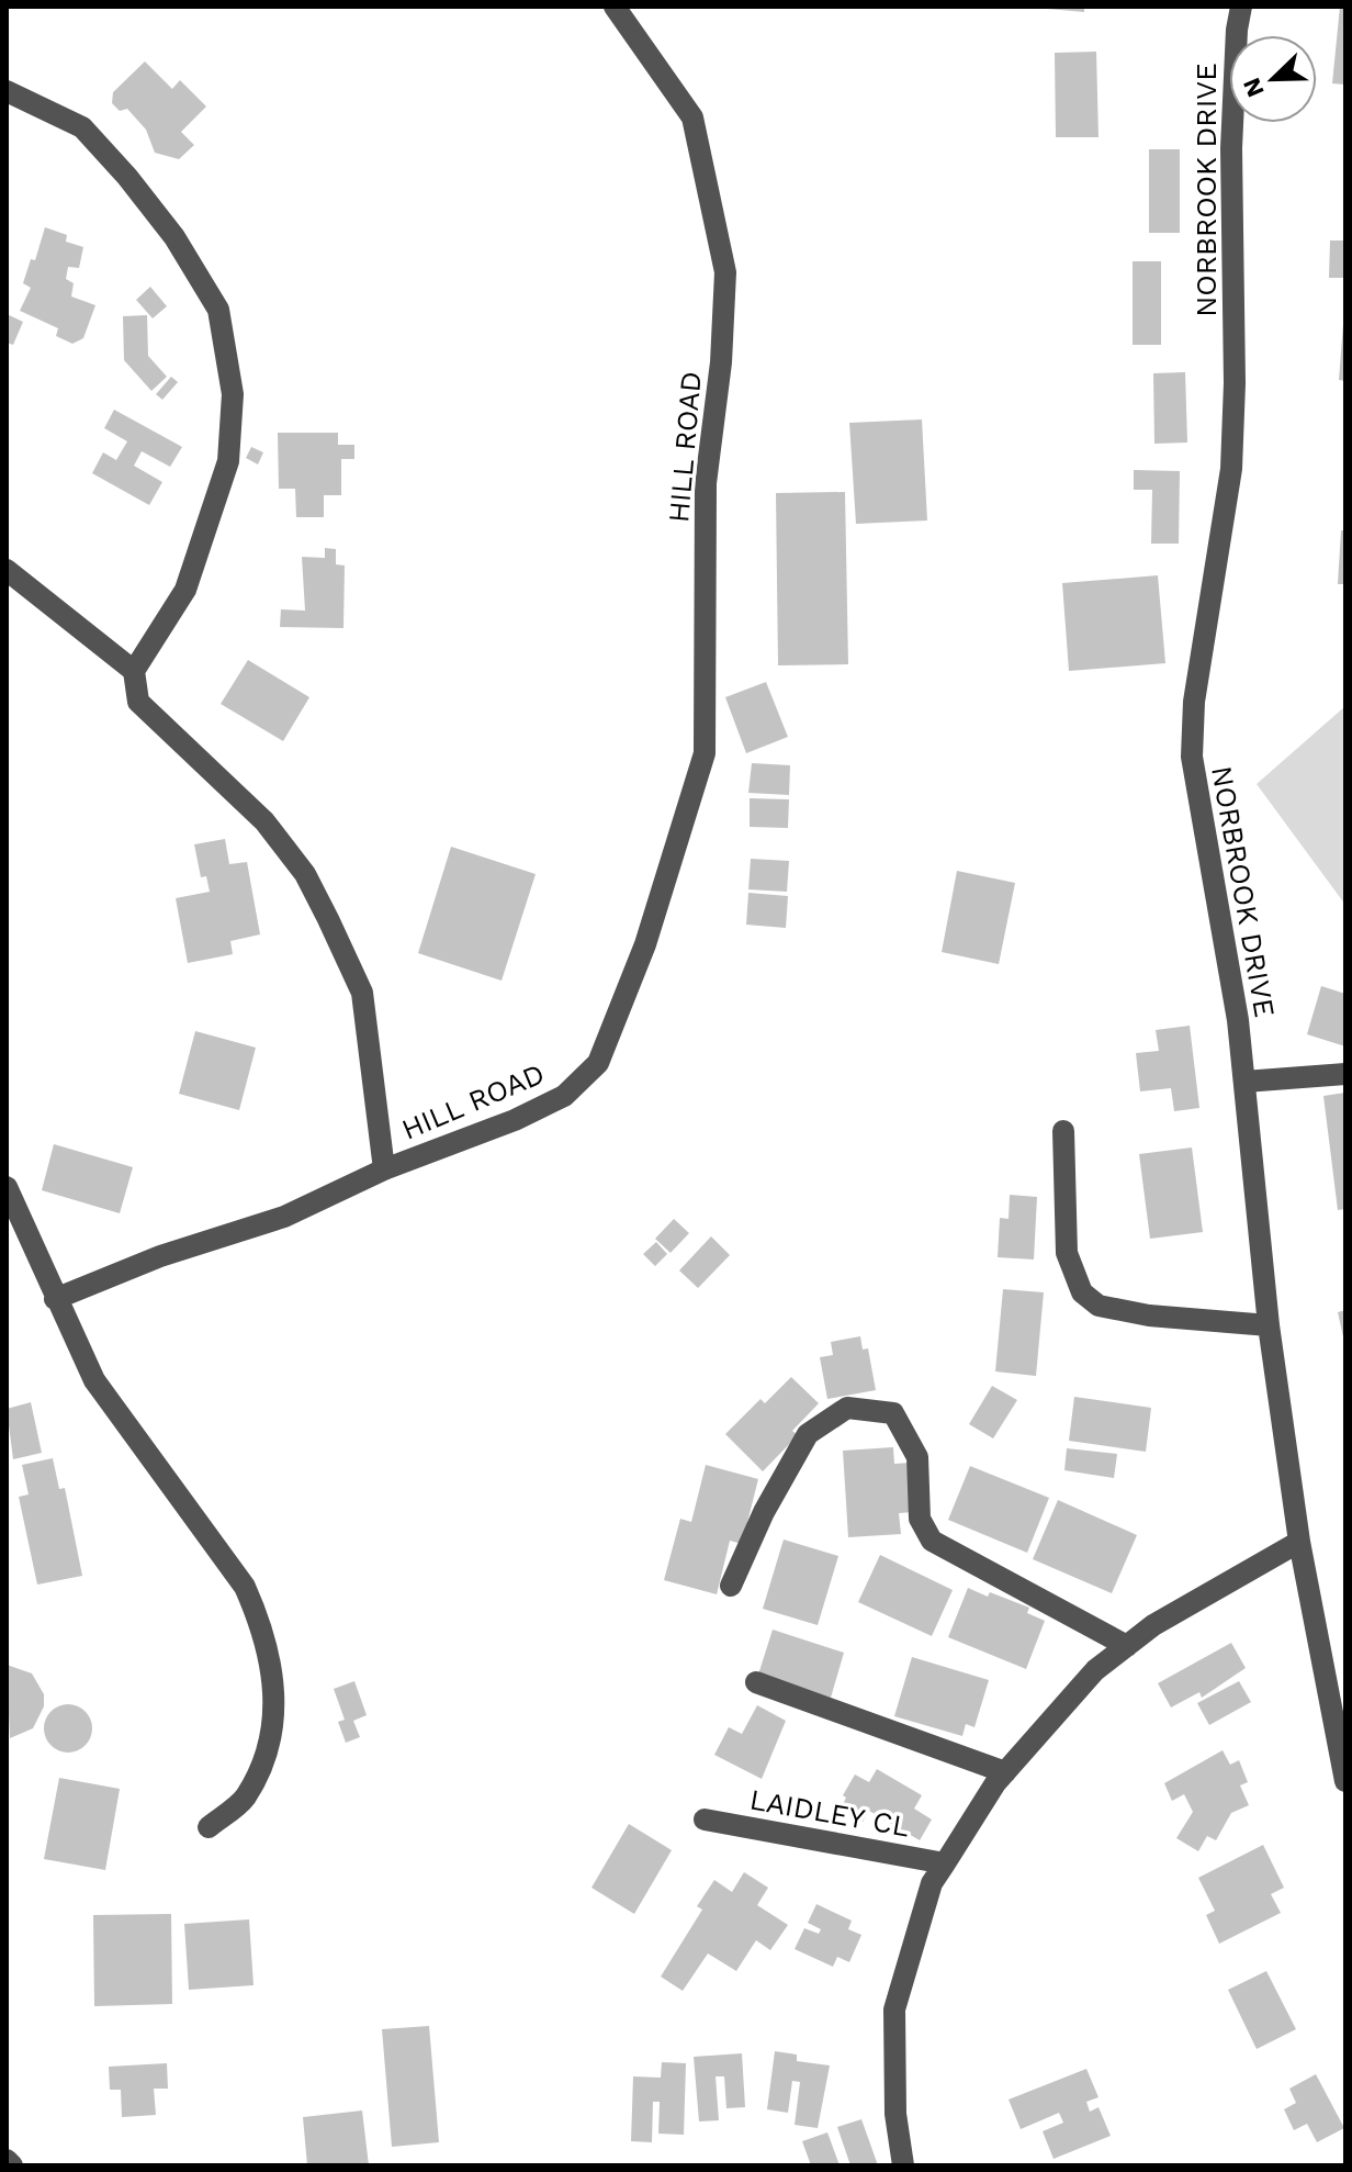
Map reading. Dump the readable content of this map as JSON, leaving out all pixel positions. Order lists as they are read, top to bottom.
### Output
{
  "streets": {
    "street": ["NORBROOK DRIVE", "HILL ROAD", "LAIDLEY CL"]
  },
  "north": "bottom left"
}
